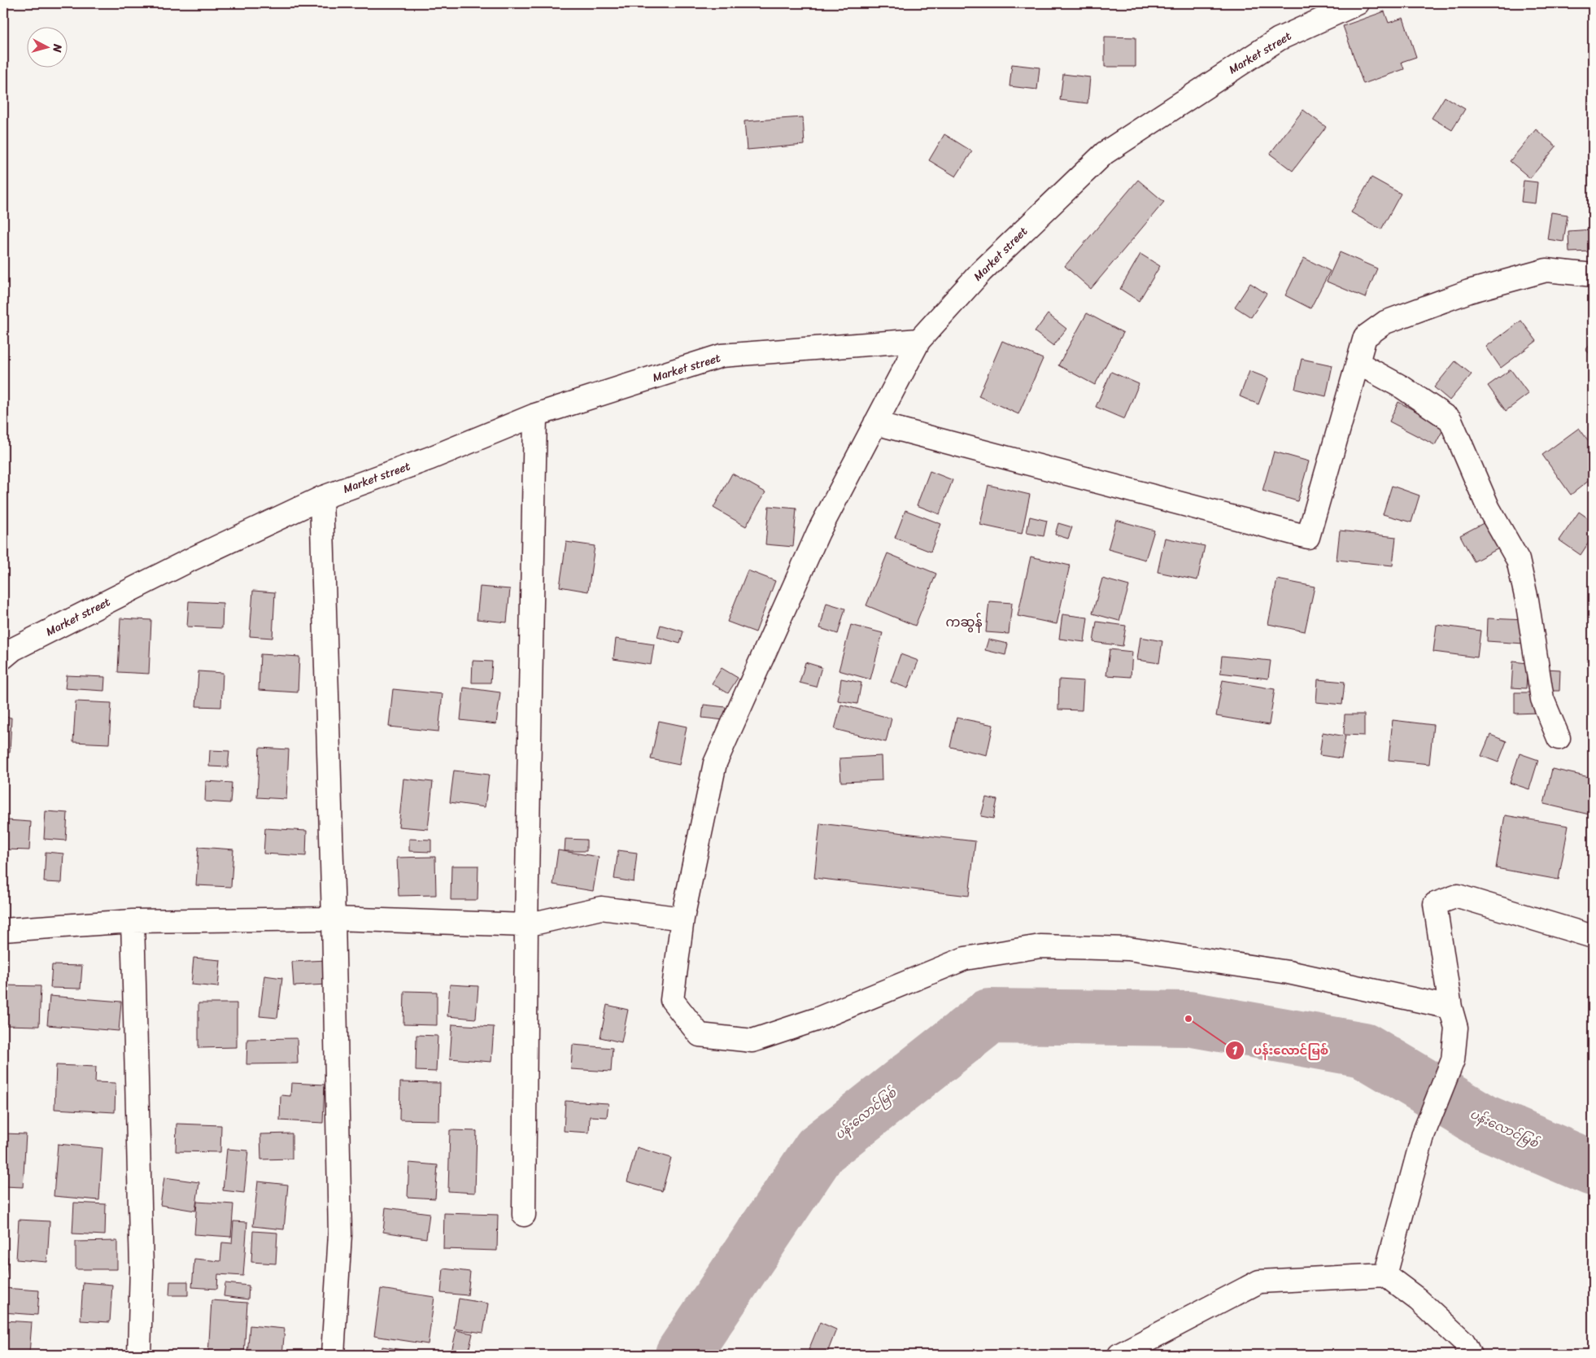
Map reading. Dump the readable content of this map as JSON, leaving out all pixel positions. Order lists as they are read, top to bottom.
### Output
{
  "streets": {
    "street": ["Market street"]
  },
  "districts": ["ကဆွန်"],
  "water": ["ပန်းလောင်မြစ်"],
  "places": ["ပန်းလောင်မြစ်"],
  "north": "right"
}
